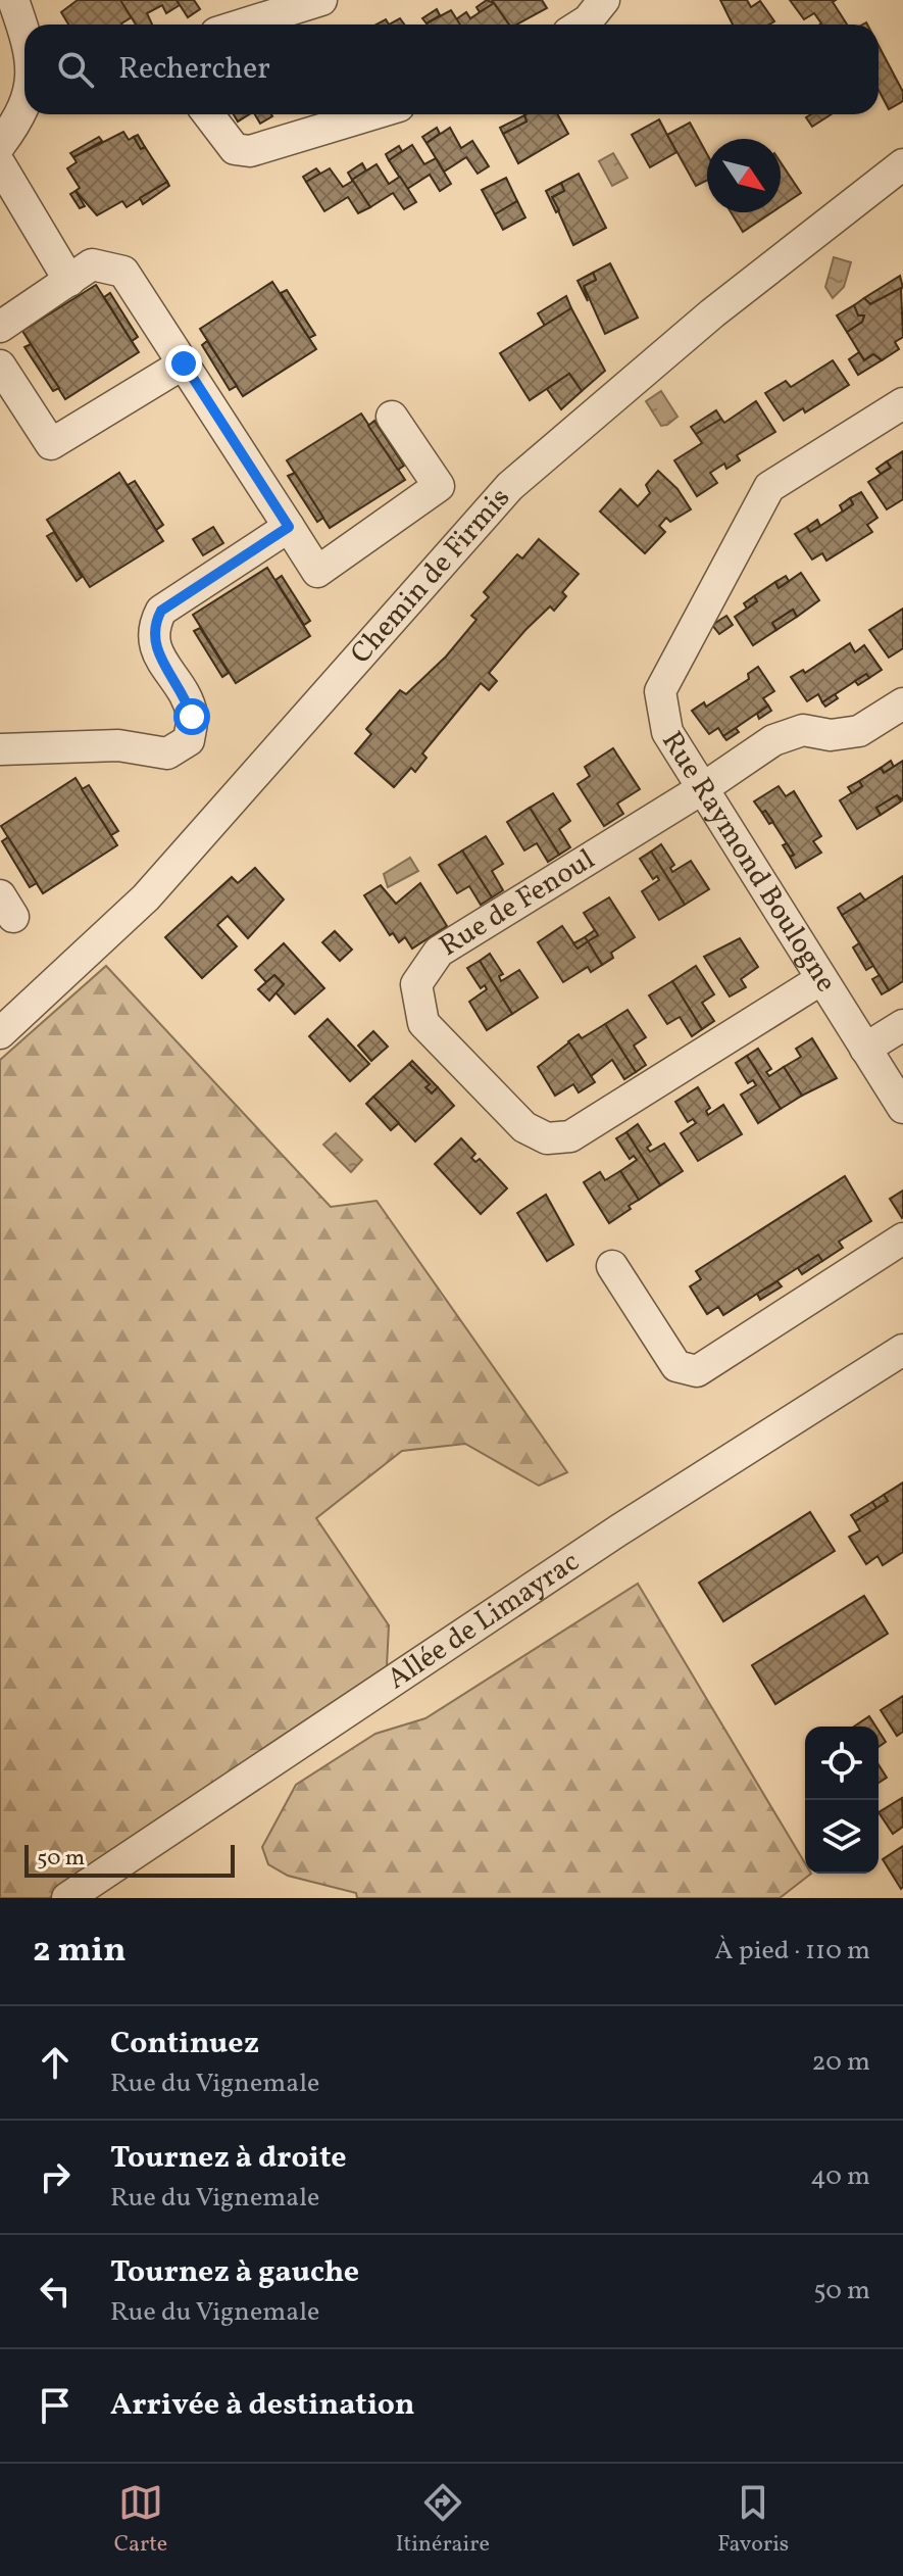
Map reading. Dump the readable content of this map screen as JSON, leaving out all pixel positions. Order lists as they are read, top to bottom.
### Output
{
  "streets": {
    "street": [
      "Chemin de Firmis",
      "Rue Raymond Boulogne",
      "Rue de Fenoul",
      "Allée de Limayrac"
    ]
  },
  "crossings": [
    ["Rue Raymond Boulogne", "Rue de Fenoul"]
  ],
  "scale_bar": "50 m",
  "north": "bottom right",
  "page": {
    "search": "Rechercher",
    "scale": "50 m",
    "heading": ["2 min", "À pied · 110 m"],
    "list": [
      ["Continuez", "Rue du Vignemale", "20 m"],
      ["Tournez à droite", "Rue du Vignemale", "40 m"],
      ["Tournez à gauche", "Rue du Vignemale", "50 m"],
      "Arrivée à destination"
    ],
    "nav": ["Carte", "Itinéraire", "Favoris"]
  }
}
